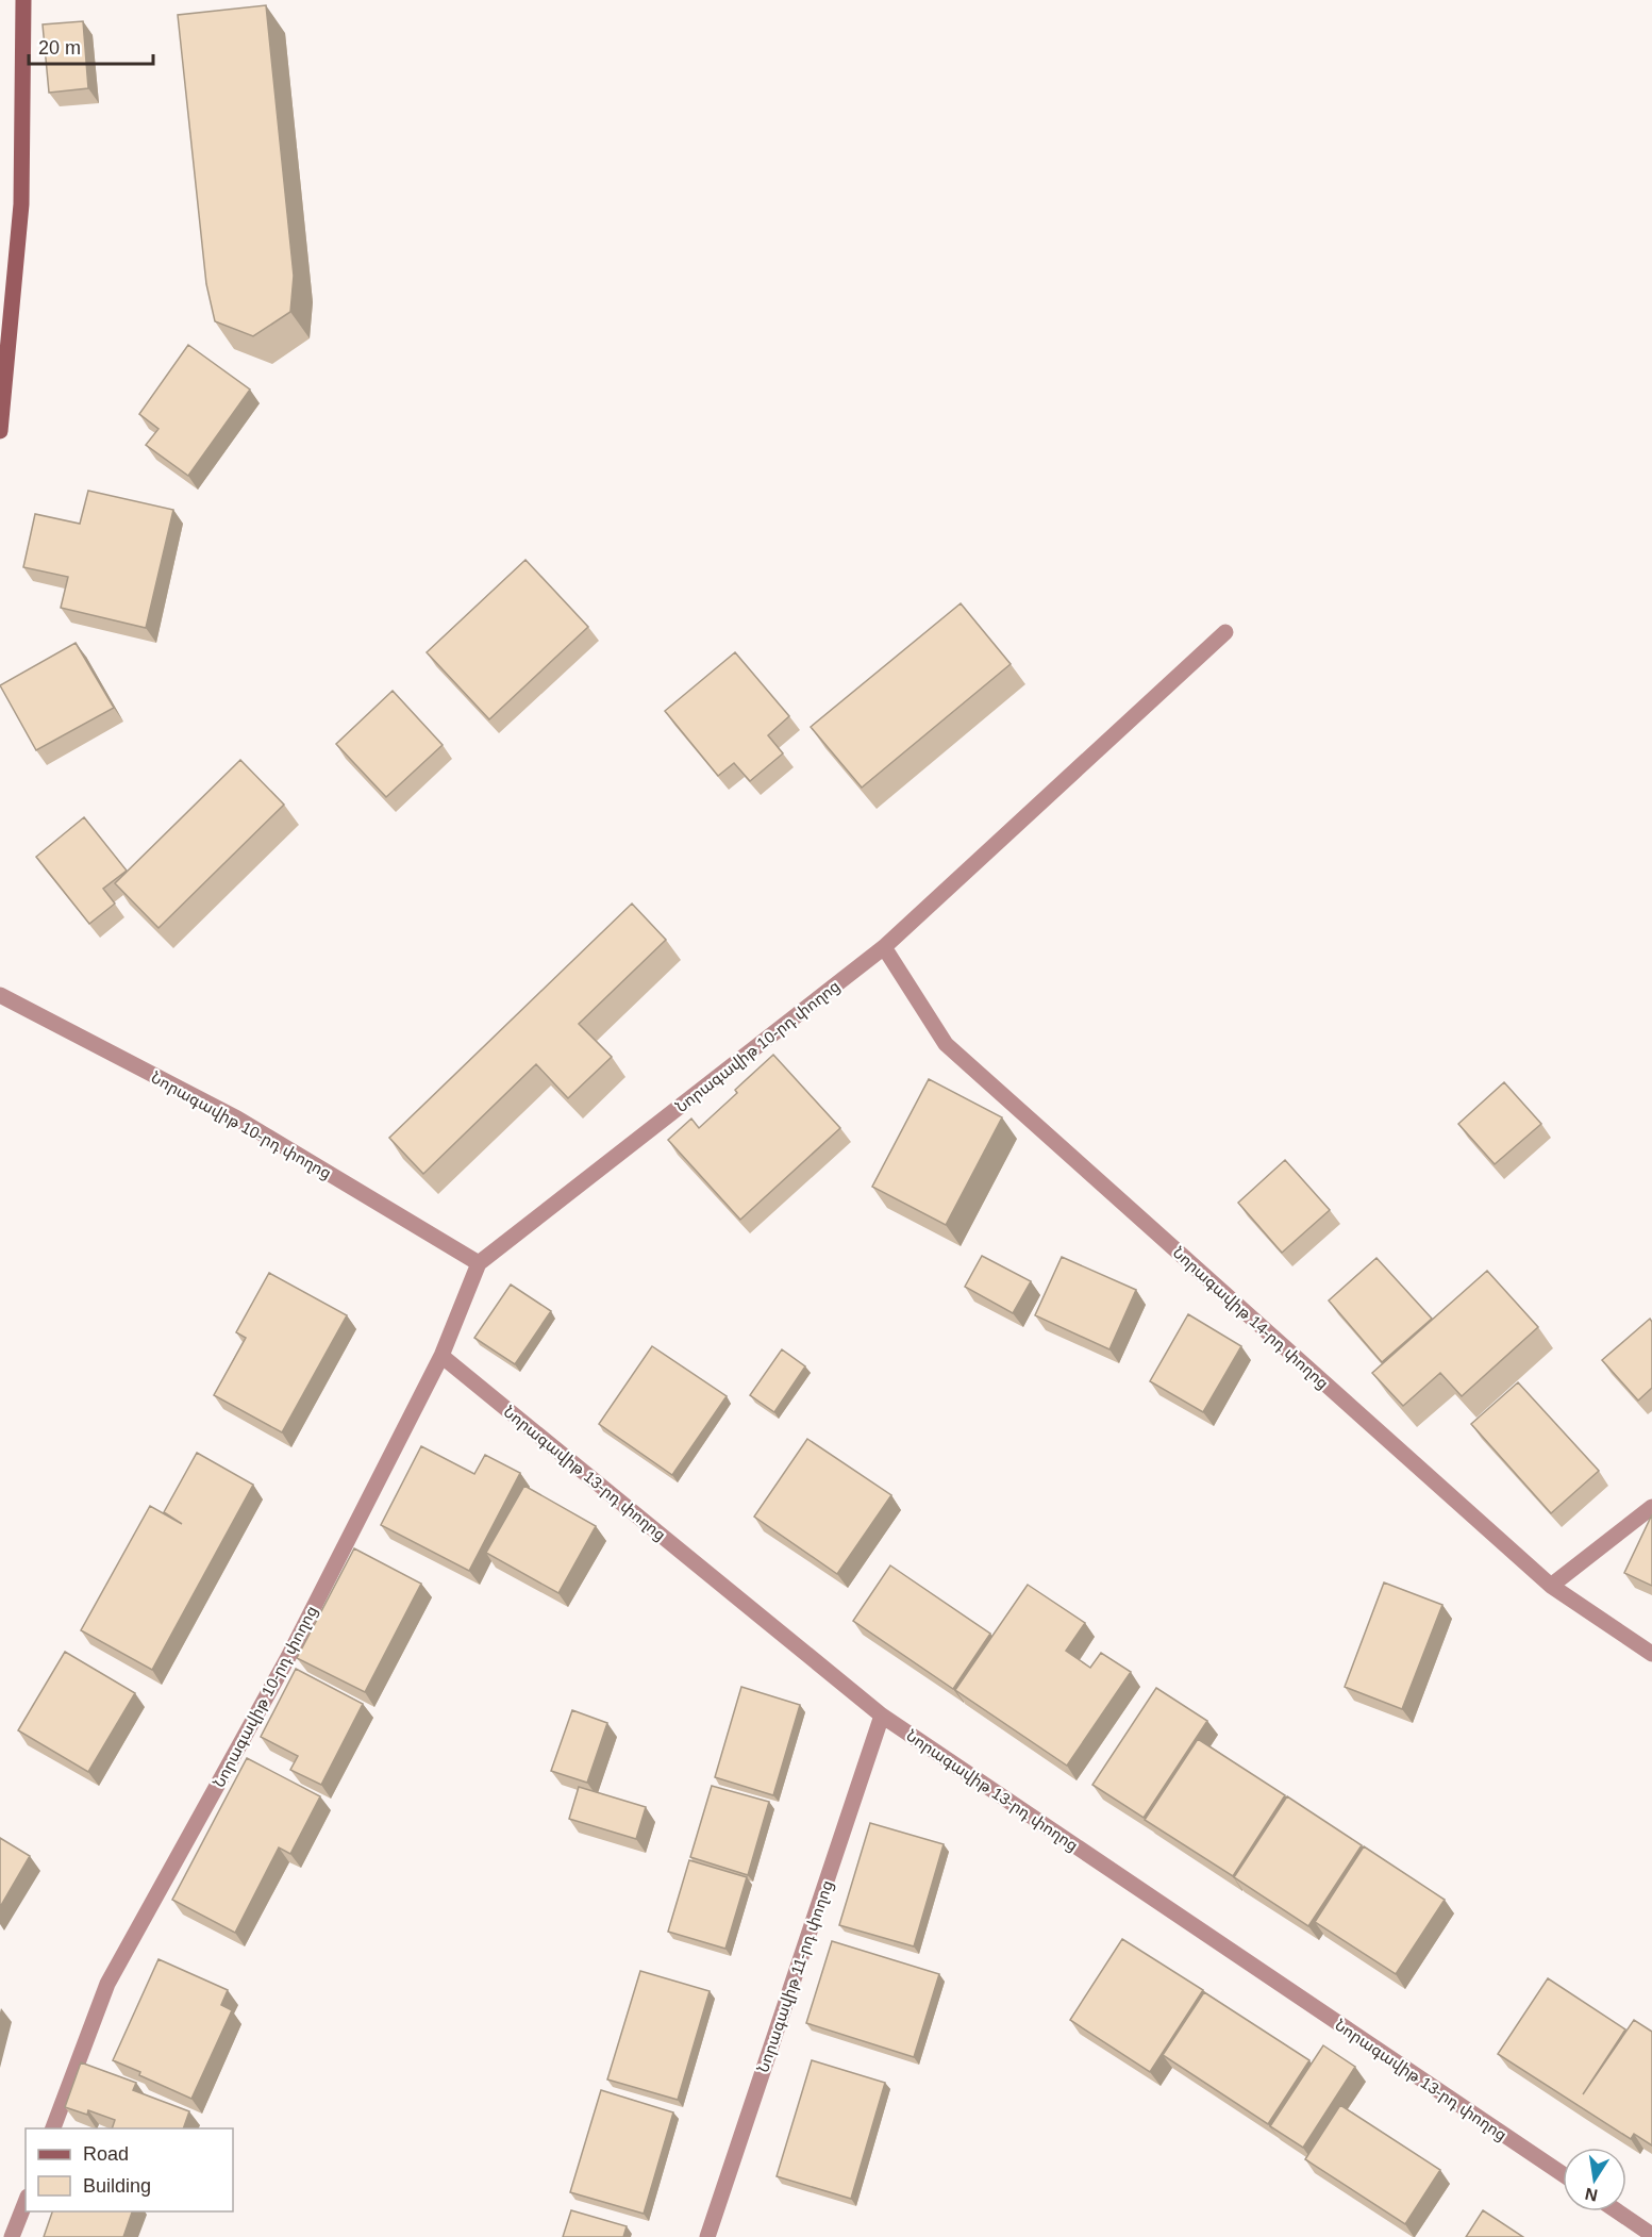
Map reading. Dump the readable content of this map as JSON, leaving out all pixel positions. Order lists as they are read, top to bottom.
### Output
{
  "streets": {
    "street": [
      "Նորագավիթ 10-րդ փողոց",
      "Նորագավիթ 14-րդ փողոց",
      "Նորագավիթ 13-րդ փողոց",
      "Նորագավիթ 11-րդ փողոց"
    ]
  },
  "crossings": [
    ["Նորագավիթ 10-րդ փողոց", "Նորագավիթ 14-րդ փողոց"],
    ["Նորագավիթ 10-րդ փողոց", "Նորագավիթ 13-րդ փողոց"],
    ["Նորագավիթ 13-րդ փողոց", "Նորագավիթ 11-րդ փողոց"]
  ],
  "legend": ["Road", "Building"],
  "scale_bar": "20 m",
  "north": "bottom"
}
